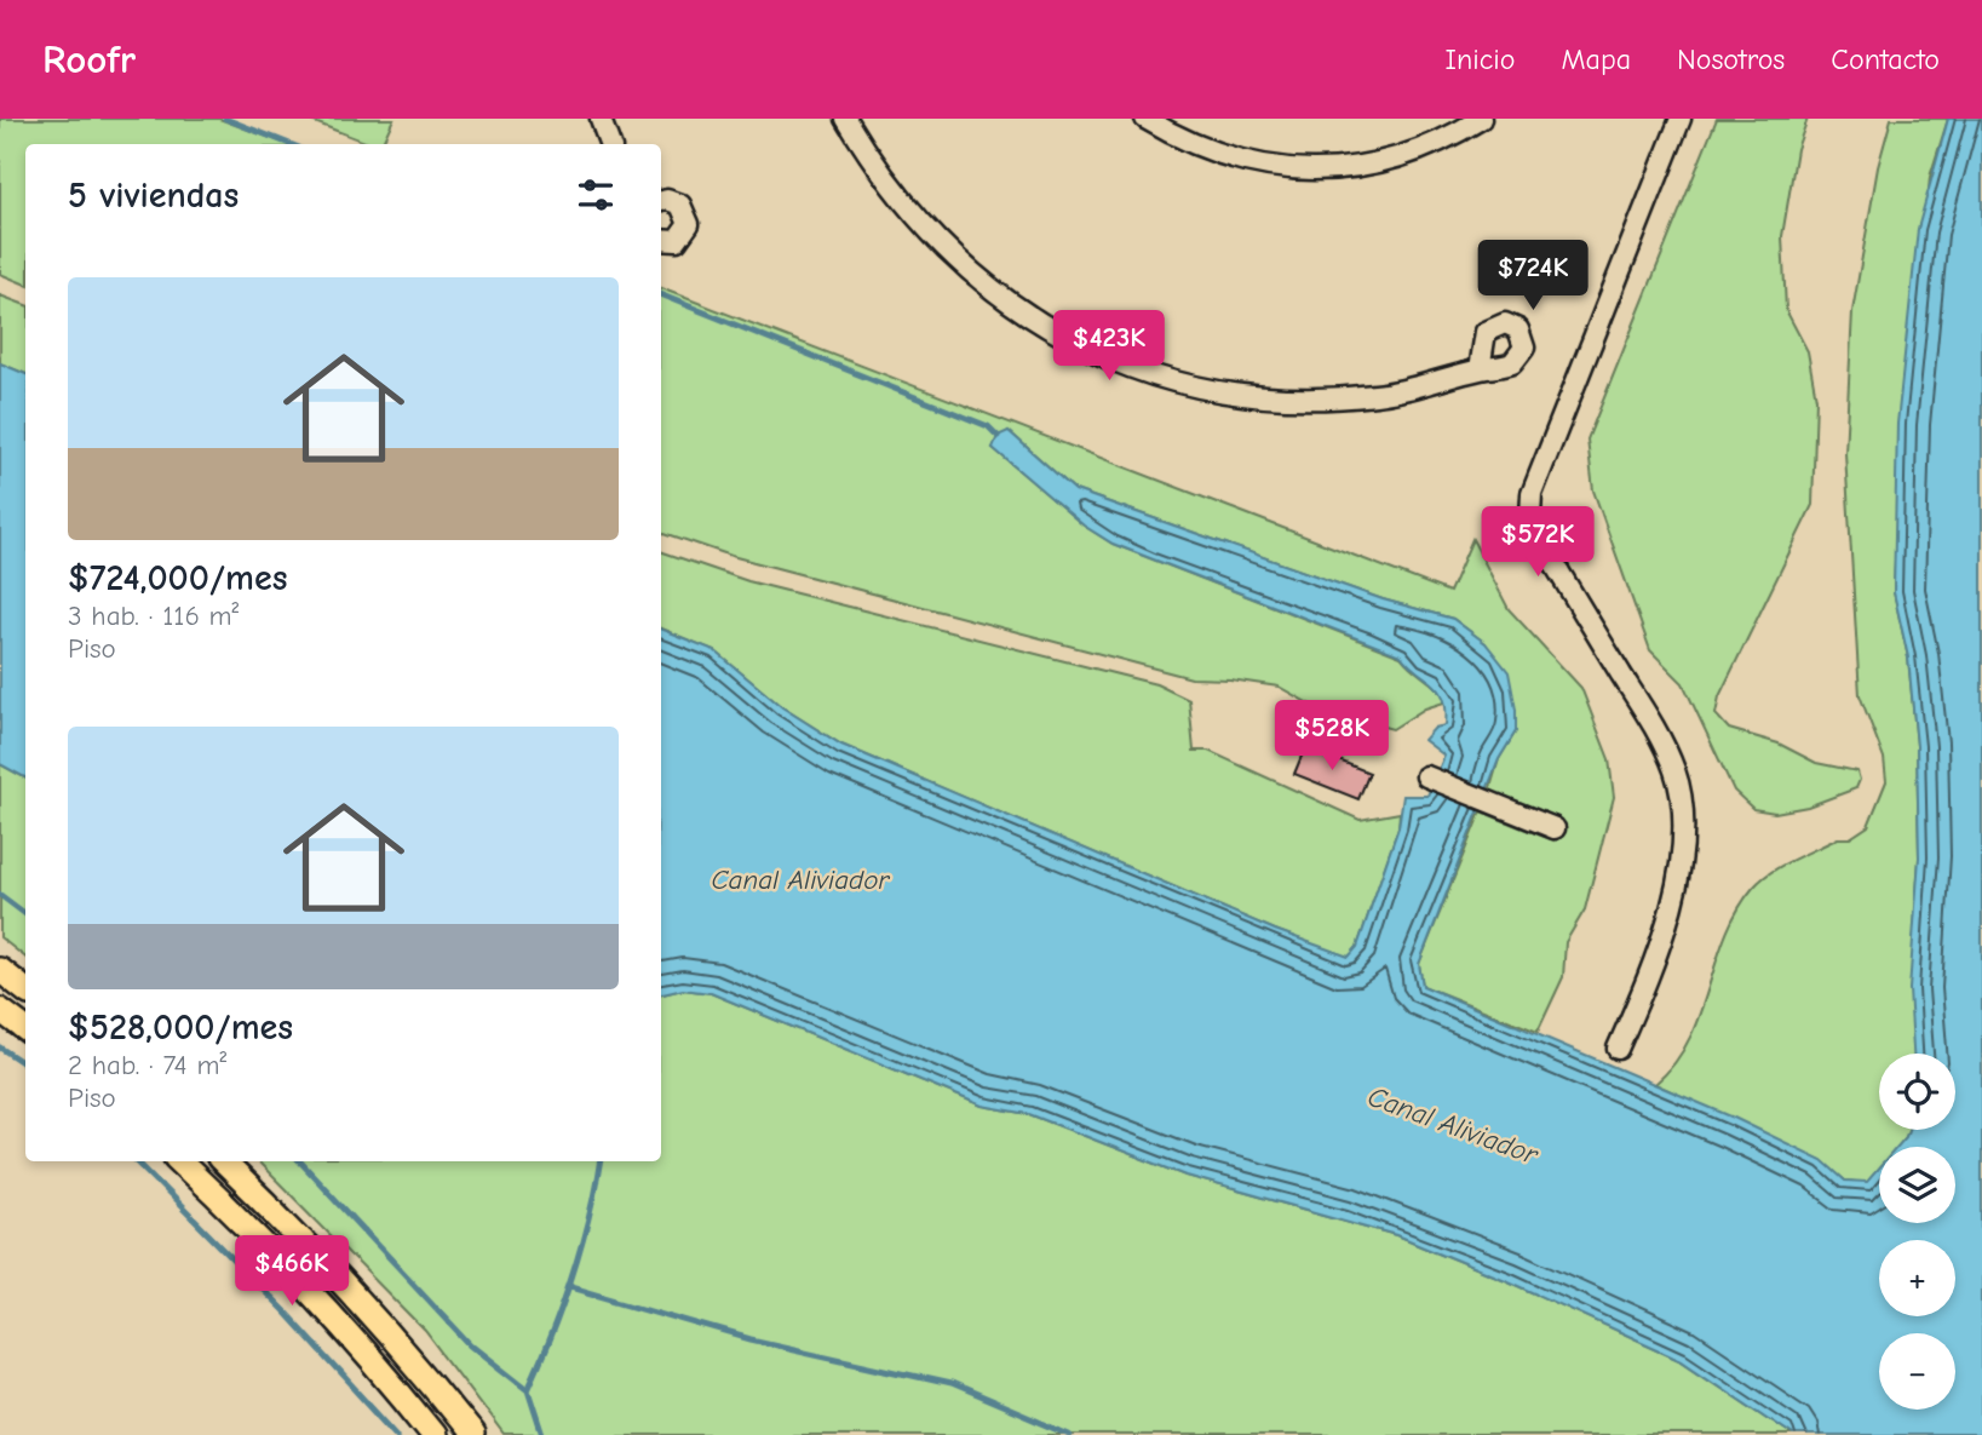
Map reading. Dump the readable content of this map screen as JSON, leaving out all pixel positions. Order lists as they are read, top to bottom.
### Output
{
  "water": ["Canal Aliviador"],
  "page": {
    "header": "Roofr",
    "nav": [
      "Inicio",
      "Mapa",
      "Nosotros",
      "Contacto"
    ],
    "heading": "5 viviendas",
    "price": [
      "$724K",
      "$423K",
      "$572K",
      "$528K",
      "$466K"
    ],
    "list": [
      {
        "name": "$724,000/mes",
        "note": "3 hab. · 116 m² · Piso"
      },
      {
        "name": "$528,000/mes",
        "note": "2 hab. · 74 m² · Piso"
      }
    ],
    "map_buttons": ["+", "−"]
  }
}
